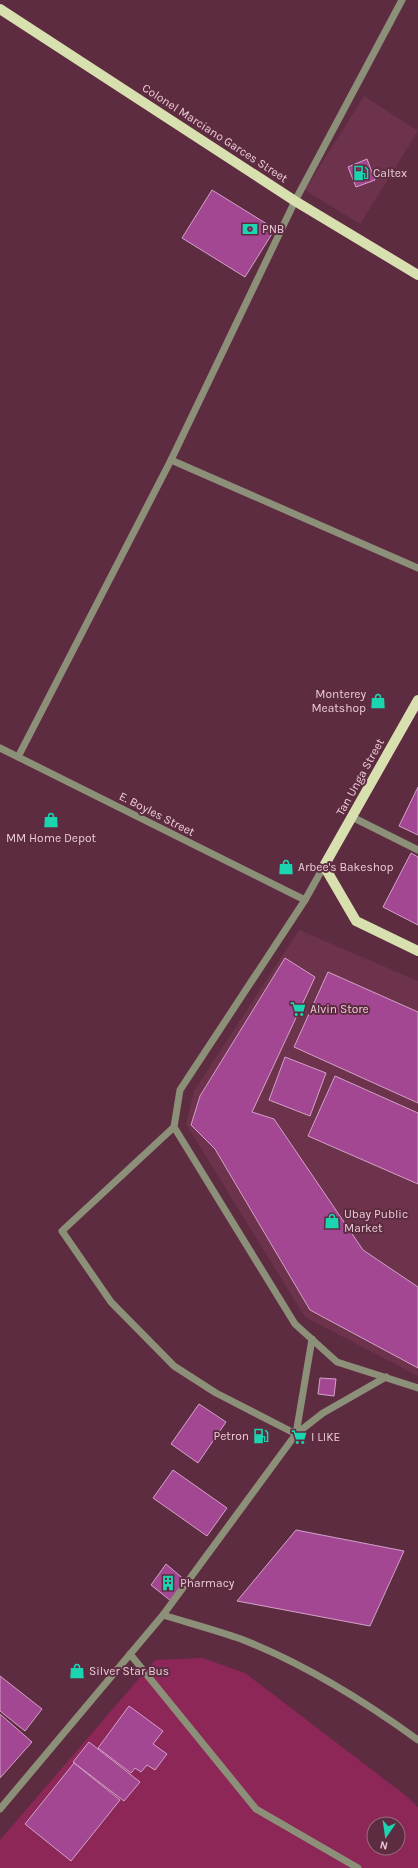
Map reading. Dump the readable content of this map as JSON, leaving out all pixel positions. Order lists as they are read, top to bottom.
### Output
{
  "streets": {
    "main road": ["Colonel Marciano Garces Street", "Tan Unga Street"],
    "street": ["E. Boyles Street"]
  },
  "places": {
    "fuel station": ["Caltex", "Petron"],
    "bank": ["PNB"],
    "shop": [
      "Monterey Meatshop",
      "MM Home Depot",
      "Arbee's Bakeshop",
      "Ubay Public Market",
      "Silver Star Bus"
    ],
    "supermarket": ["Alvin Store", "I LIKE"],
    "building": ["Pharmacy"]
  },
  "north": "bottom"
}
